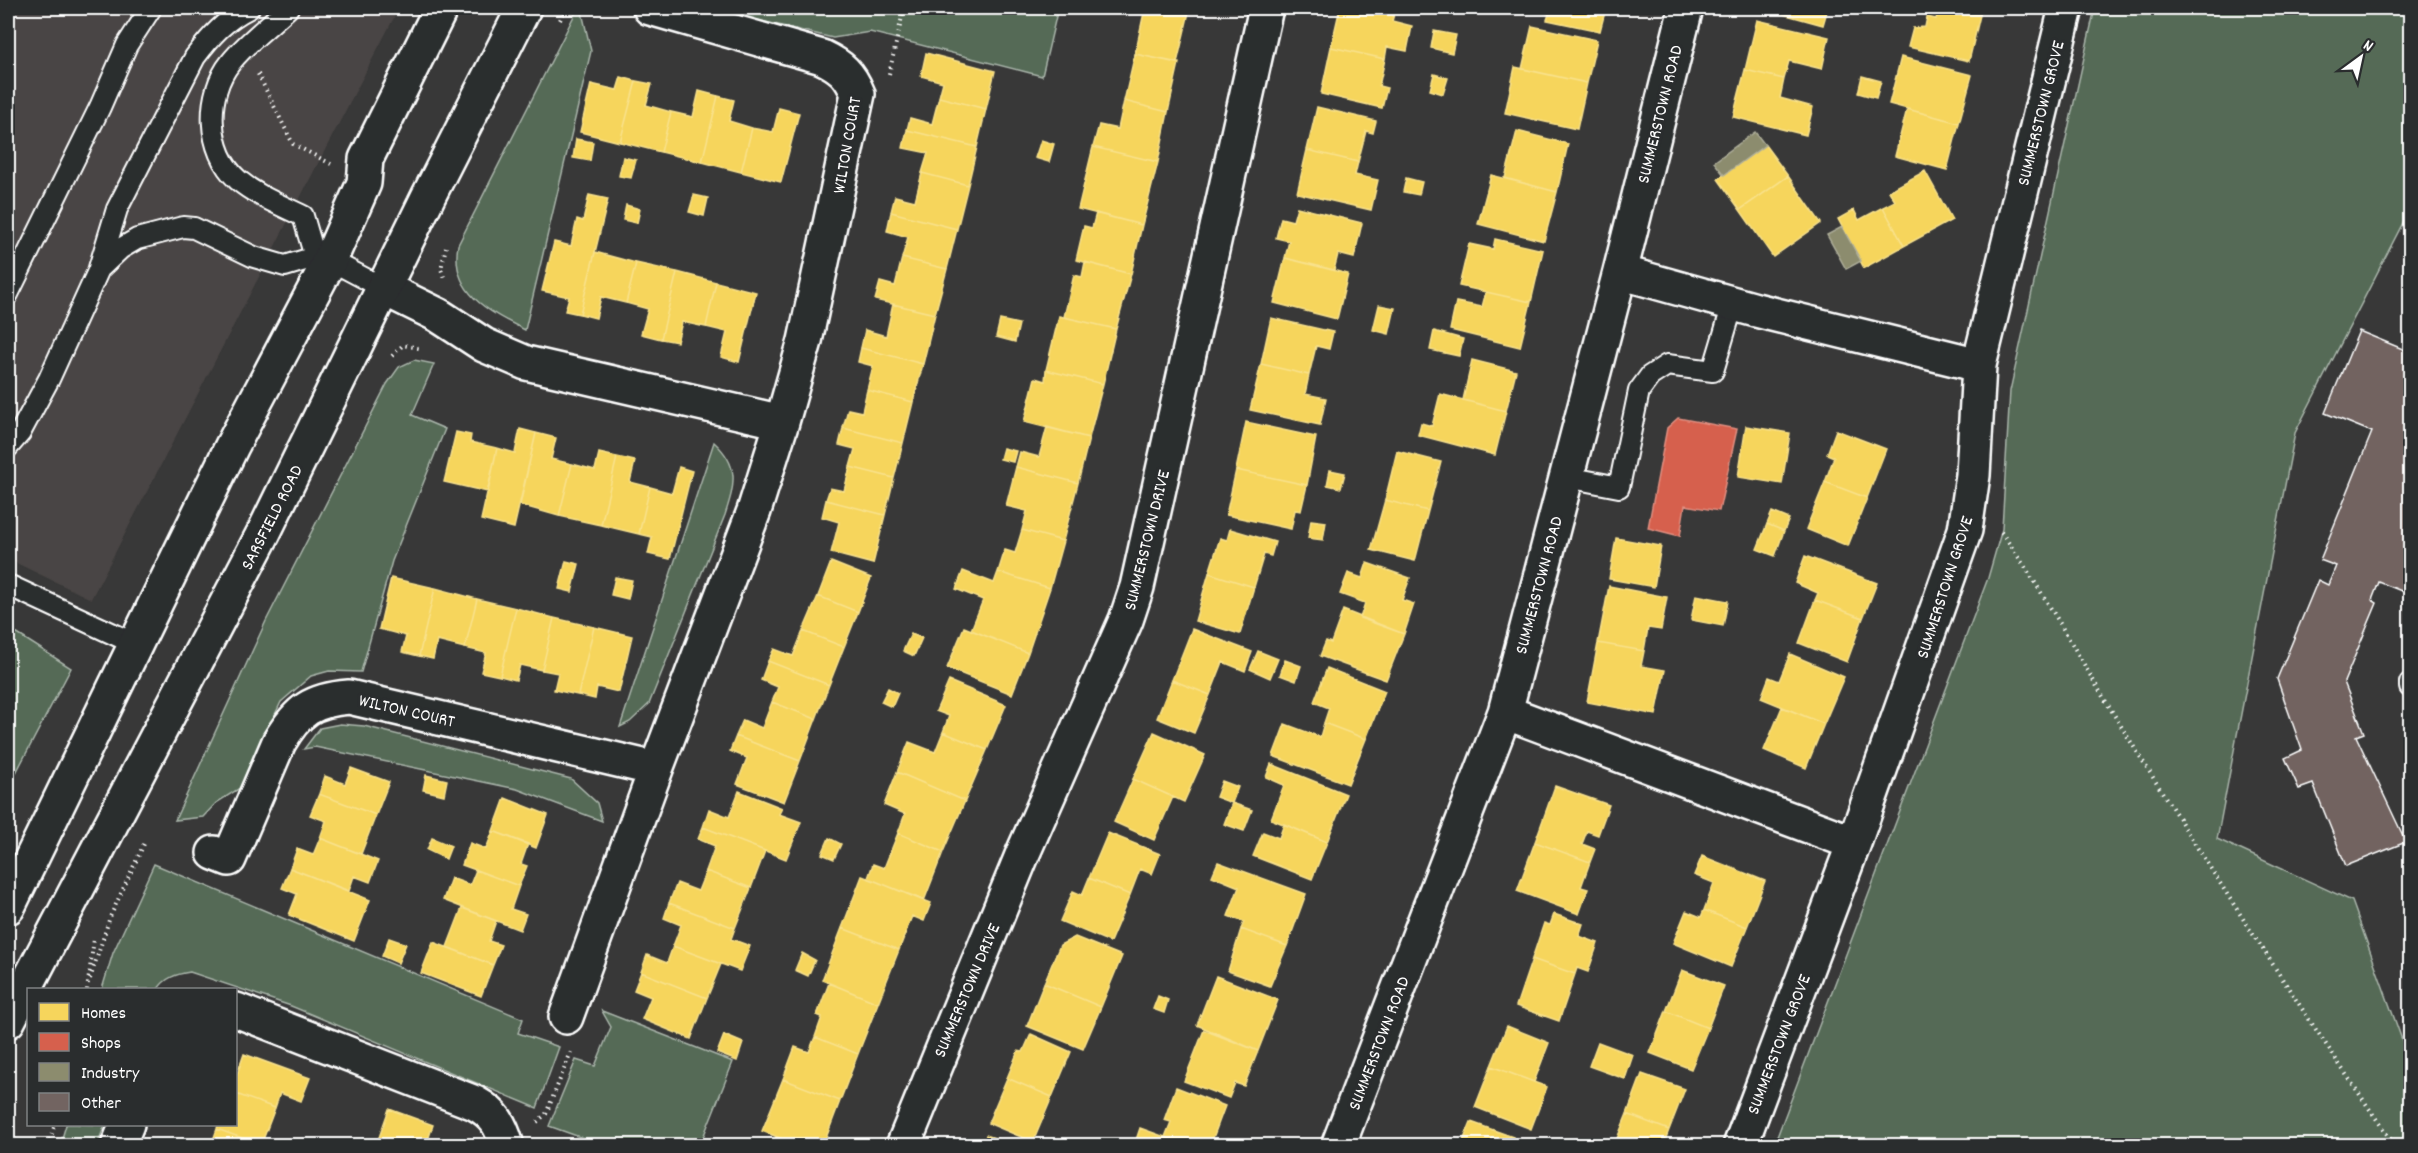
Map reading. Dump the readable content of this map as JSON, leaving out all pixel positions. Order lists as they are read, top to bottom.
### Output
{
  "streets": {
    "street": [
      "SUMMERSTOWN GROVE",
      "SUMMERSTOWN ROAD",
      "WILTON COURT",
      "SARSFIELD ROAD",
      "SUMMERSTOWN DRIVE"
    ]
  },
  "legend": [
    "Homes",
    "Shops",
    "Industry",
    "Other"
  ],
  "north": "top right"
}
